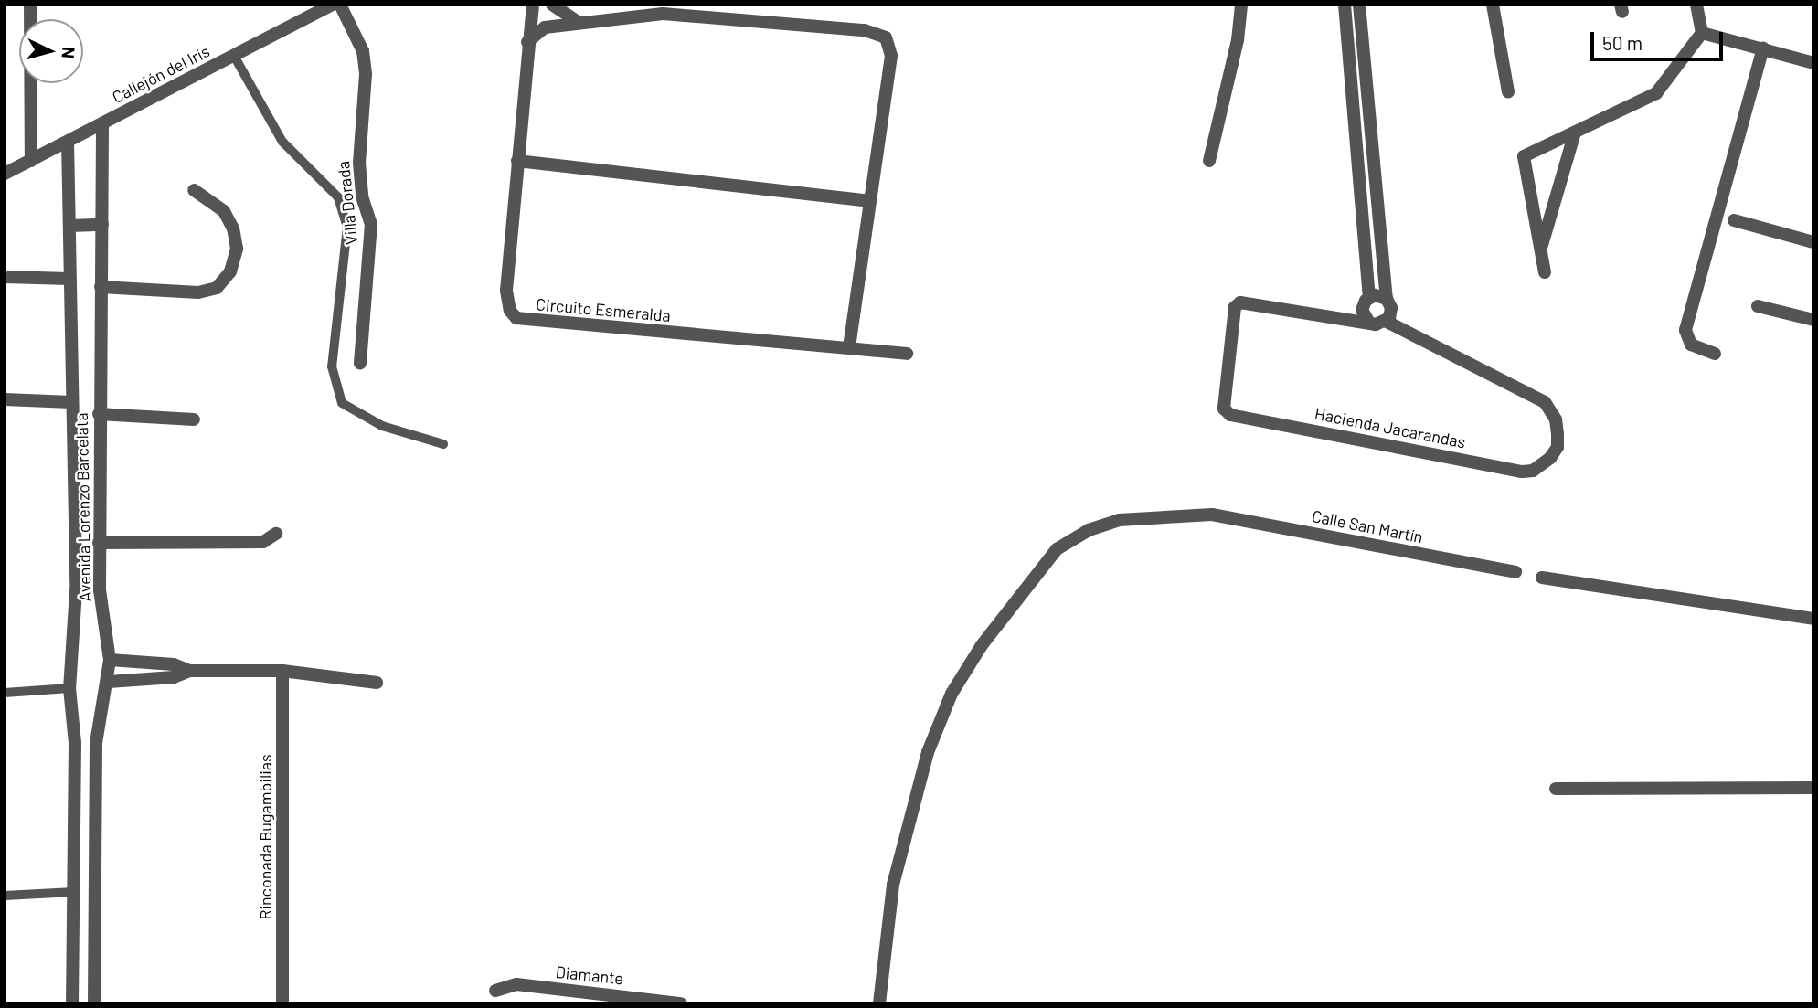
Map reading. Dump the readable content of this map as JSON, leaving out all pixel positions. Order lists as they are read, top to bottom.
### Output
{
  "streets": {
    "street": [
      "Callejón del Iris",
      "Villa Dorada",
      "Circuito Esmeralda",
      "Hacienda Jacarandas",
      "Avenida Lorenzo Barcelata",
      "Calle San Martín",
      "Rinconada Bugambilias",
      "Diamante"
    ]
  },
  "crossings": [
    ["Callejón del Iris", "Avenida Lorenzo Barcelata"]
  ],
  "scale_bar": "50 m",
  "north": "right"
}
